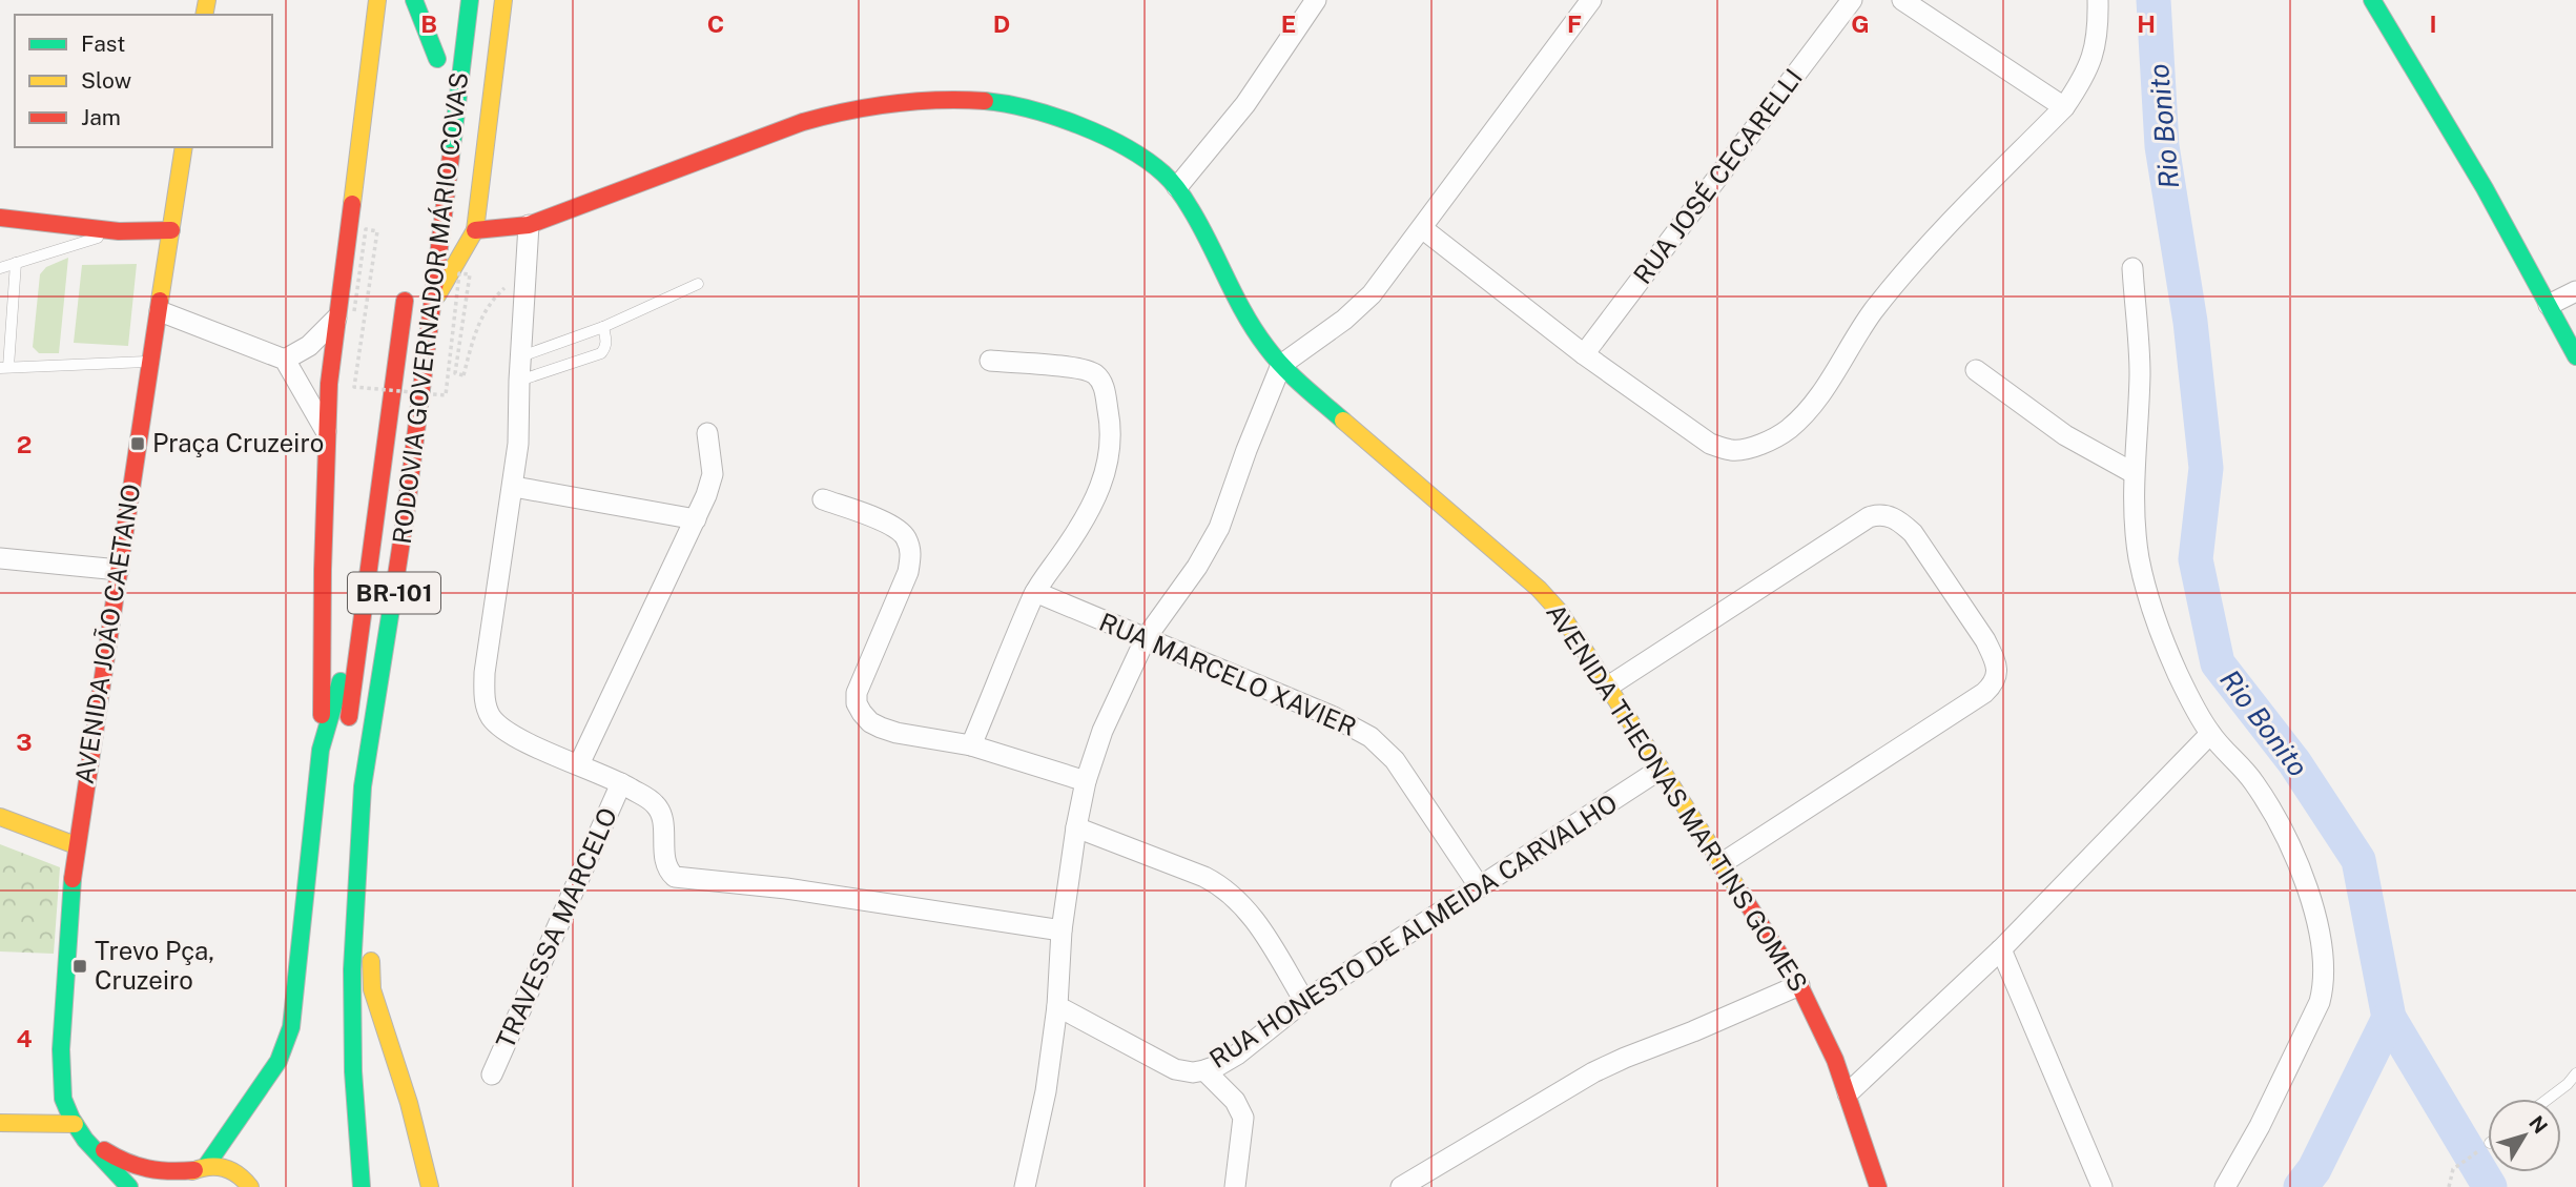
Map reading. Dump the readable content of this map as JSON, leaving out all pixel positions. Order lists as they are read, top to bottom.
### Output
{
  "streets": {
    "main road": [
      "RODOVIA GOVERNADOR MÁRIO COVAS",
      "BR-101",
      "AVENIDA JOÃO CAETANO",
      "AVENIDA THEONAS MARTINS GOMES"
    ],
    "street": [
      "RUA JOSÉ CECARELLI",
      "RUA MARCELO XAVIER",
      "TRAVESSA MARCELO",
      "RUA HONESTO DE ALMEIDA CARVALHO"
    ]
  },
  "crossings": [
    ["RUA MARCELO XAVIER", "RUA HONESTO DE ALMEIDA CARVALHO"],
    ["AVENIDA THEONAS MARTINS GOMES", "RUA HONESTO DE ALMEIDA CARVALHO"]
  ],
  "water": ["Rio Bonito"],
  "places": {
    "transit": ["Praça Cruzeiro", "Trevo Pça, Cruzeiro"]
  },
  "legend": ["Fast", "Slow", "Jam"],
  "north": "top right",
  "grid": {
    "columns": [
      "B",
      "C",
      "D",
      "E",
      "F",
      "G",
      "H",
      "I"
    ],
    "rows": ["2", "3", "4"]
  }
}
